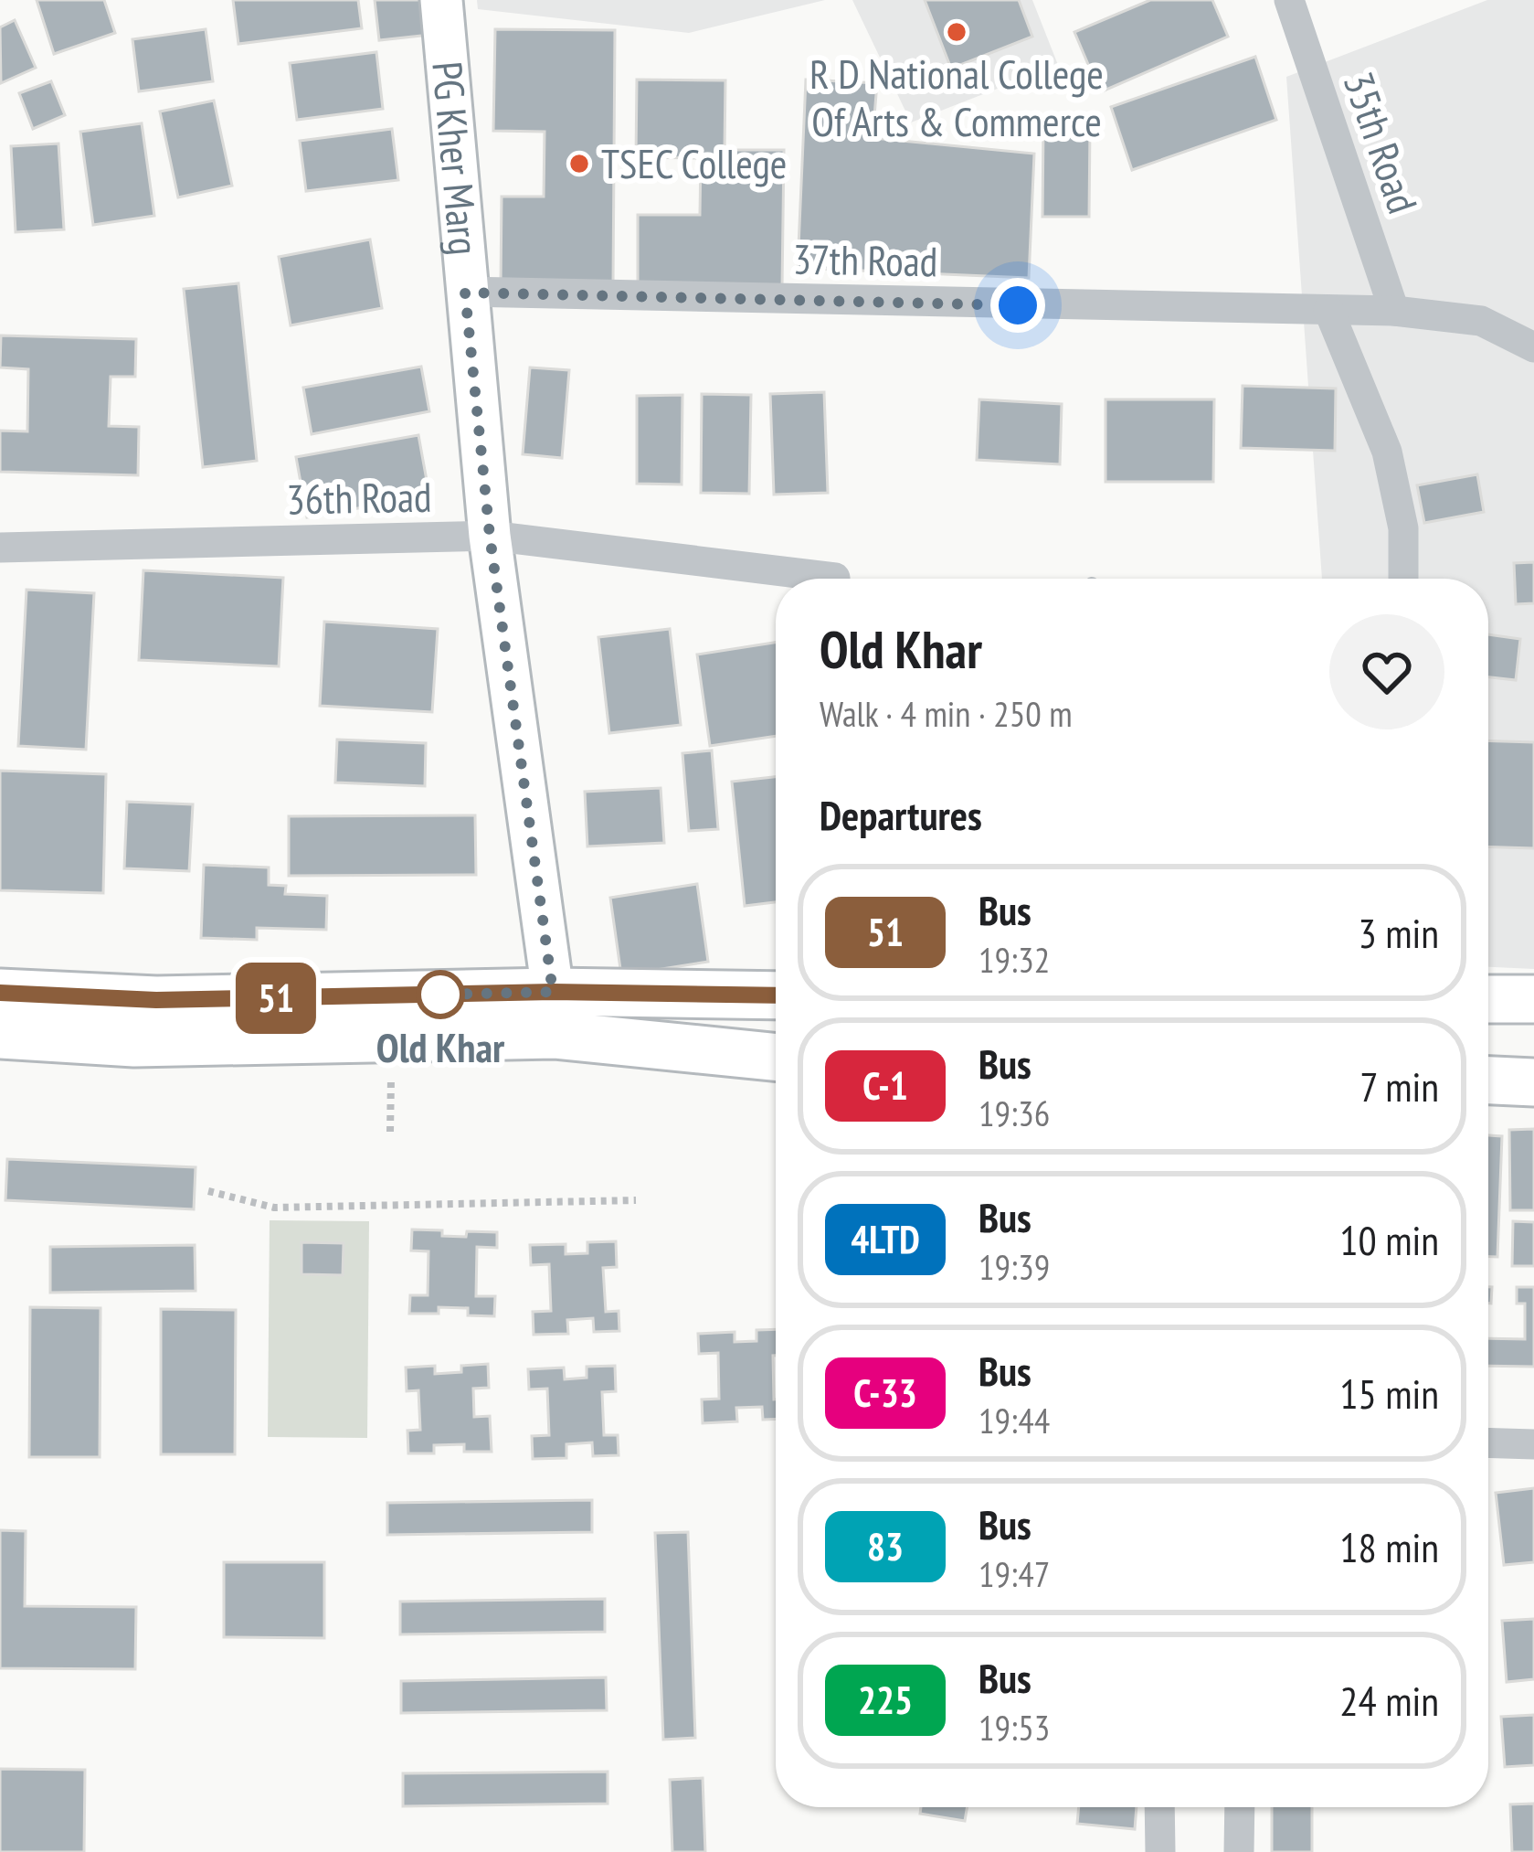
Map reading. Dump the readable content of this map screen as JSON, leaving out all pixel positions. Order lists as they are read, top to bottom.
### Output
{
  "streets": {
    "street": [
      "35th Road",
      "PG Kher Marg",
      "37th Road",
      "36th Road"
    ]
  },
  "crossings": [
    ["35th Road", "37th Road"],
    ["PG Kher Marg", "37th Road"],
    ["PG Kher Marg", "36th Road"]
  ],
  "places": ["R D National College Of Arts & Commerce", "TSEC College", "Old Khar"],
  "lines": ["bus line 51"],
  "page": {
    "on_map": "51",
    "heading": [
      ["Old Khar", "Walk · 4 min · 250 m"],
      "Departures"
    ],
    "list": [
      {
        "mark": "51",
        "name": "Bus",
        "note": "19:32",
        "value": "3 min"
      },
      {
        "mark": "C-1",
        "name": "Bus",
        "note": "19:36",
        "value": "7 min"
      },
      {
        "mark": "4LTD",
        "name": "Bus",
        "note": "19:39",
        "value": "10 min"
      },
      {
        "mark": "C-33",
        "name": "Bus",
        "note": "19:44",
        "value": "15 min"
      },
      {
        "mark": "83",
        "name": "Bus",
        "note": "19:47",
        "value": "18 min"
      },
      {
        "mark": "225",
        "name": "Bus",
        "note": "19:53",
        "value": "24 min"
      }
    ]
  }
}
